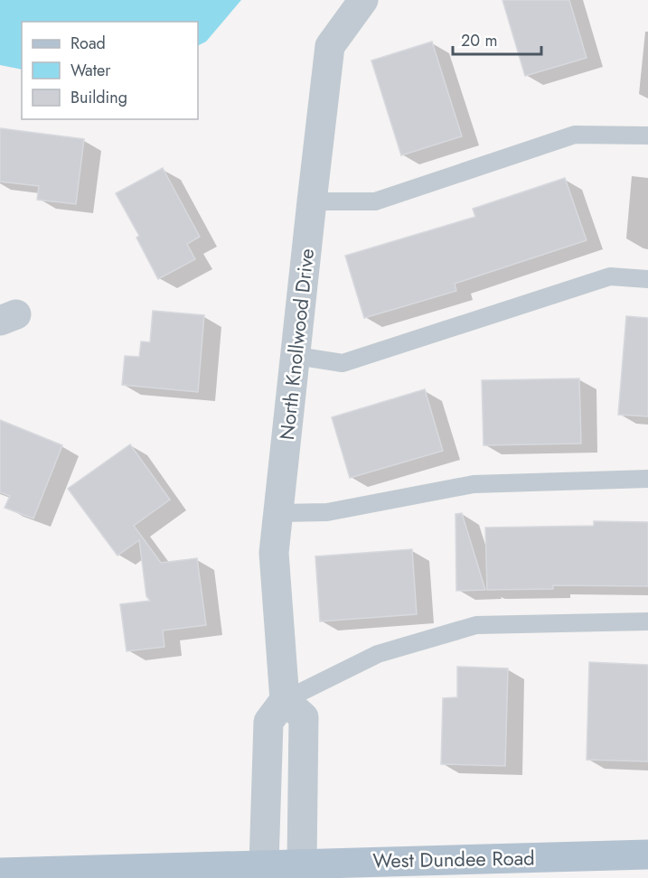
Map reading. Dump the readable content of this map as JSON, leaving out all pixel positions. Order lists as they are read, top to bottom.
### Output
{
  "streets": {
    "main road": ["West Dundee Road"],
    "street": ["North Knollwood Drive"]
  },
  "legend": ["Road", "Water", "Building"],
  "scale_bar": "20 m"
}
